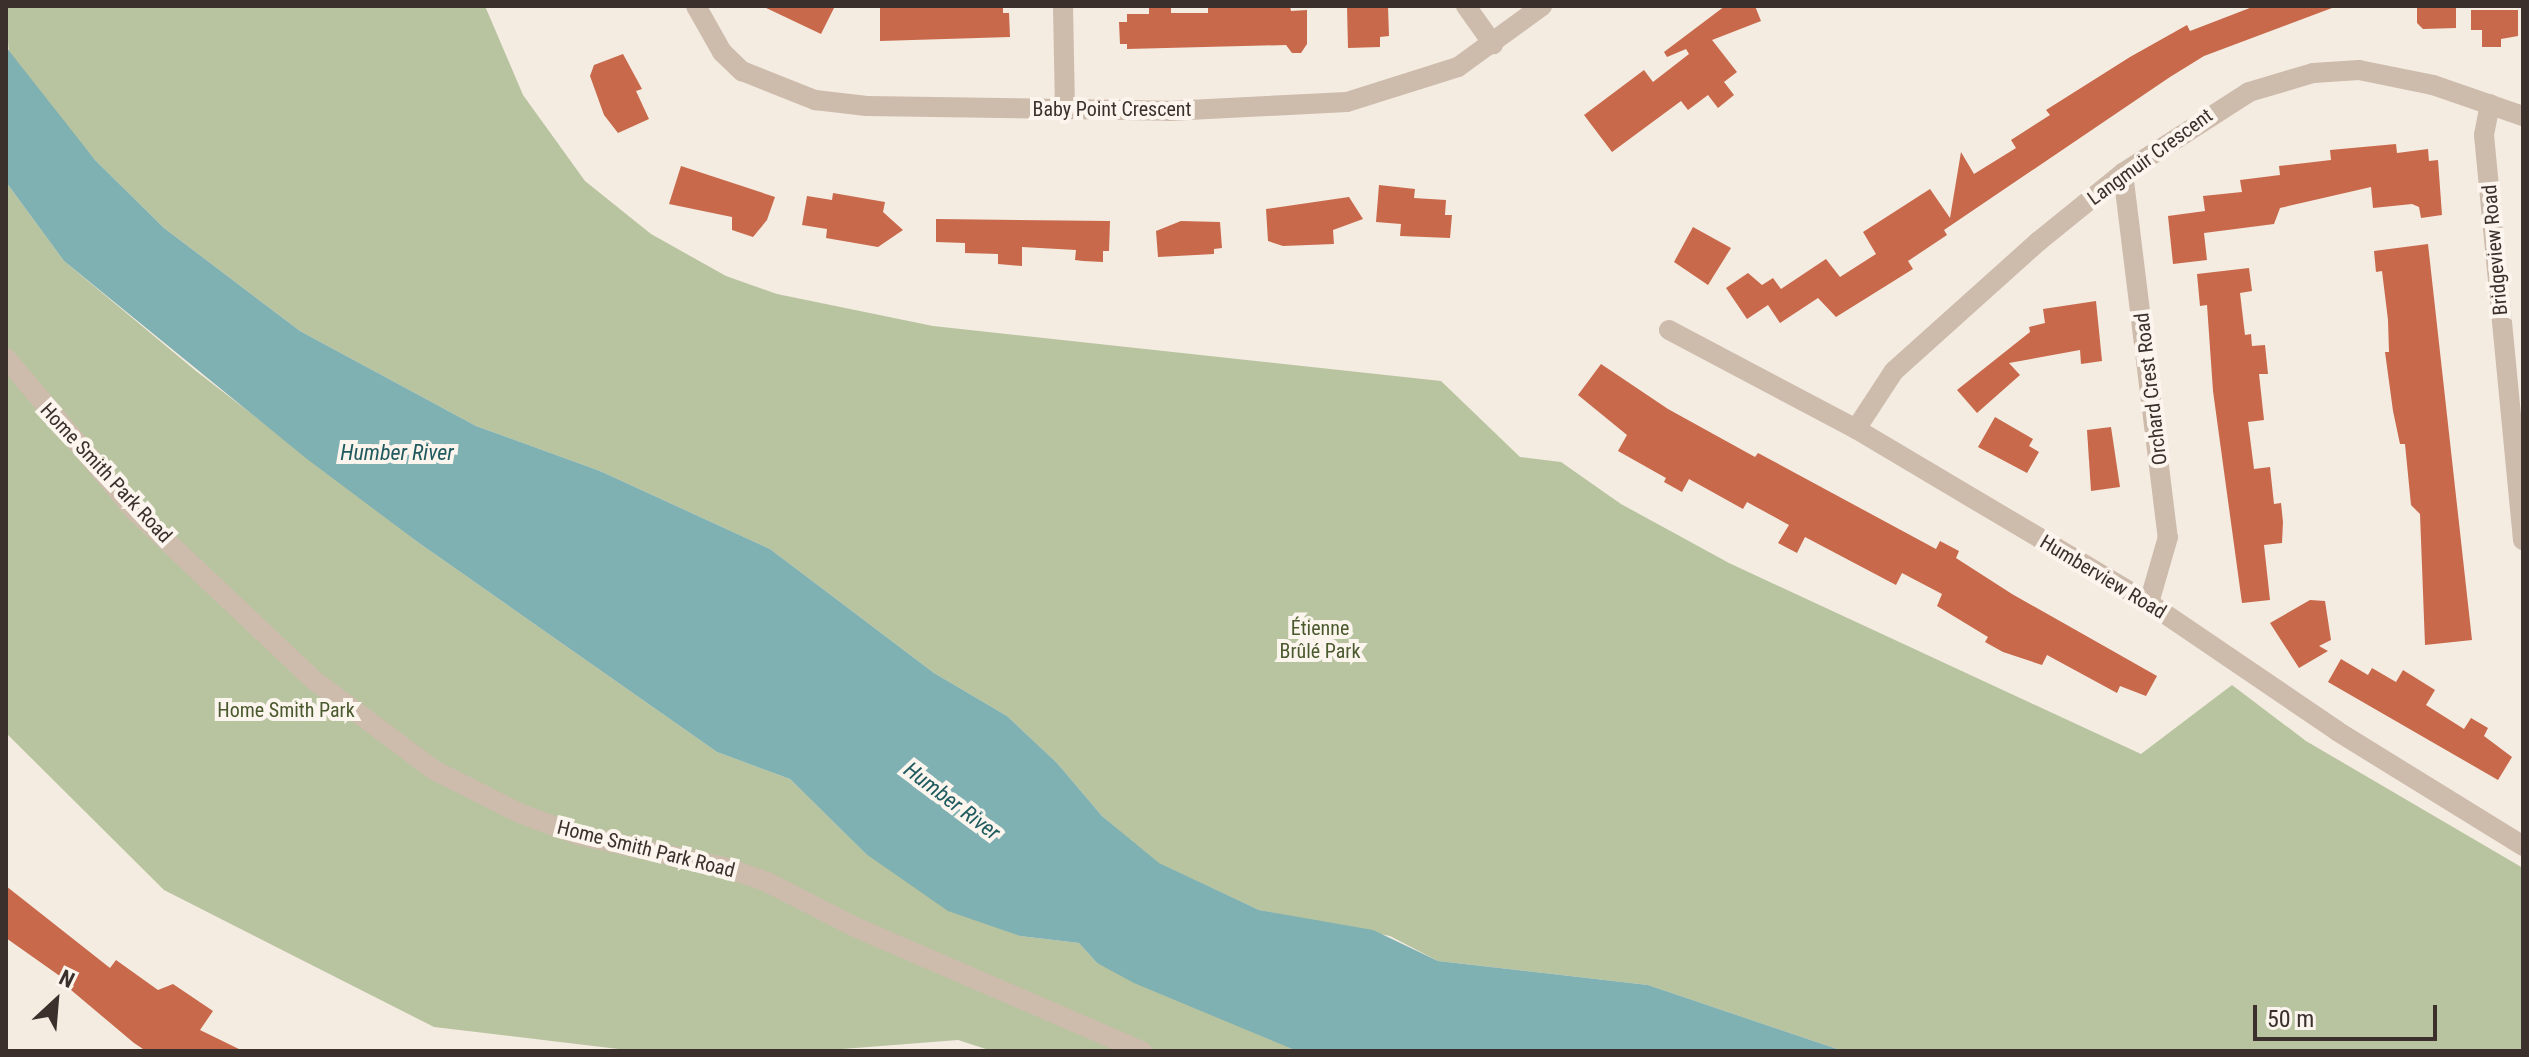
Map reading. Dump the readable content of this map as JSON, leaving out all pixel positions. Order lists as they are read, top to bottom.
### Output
{
  "streets": {
    "street": [
      "Baby Point Crescent",
      "Langmuir Crescent",
      "Bridgeview Road",
      "Orchard Crest Road",
      "Home Smith Park Road",
      "Humberview Road"
    ]
  },
  "crossings": [
    ["Langmuir Crescent", "Bridgeview Road"],
    ["Langmuir Crescent", "Orchard Crest Road"],
    ["Langmuir Crescent", "Humberview Road"],
    ["Orchard Crest Road", "Humberview Road"]
  ],
  "water": ["Humber River"],
  "parks": ["Étienne Brûlé Park", "Home Smith Park"],
  "scale_bar": "50 m",
  "north": "top right"
}
